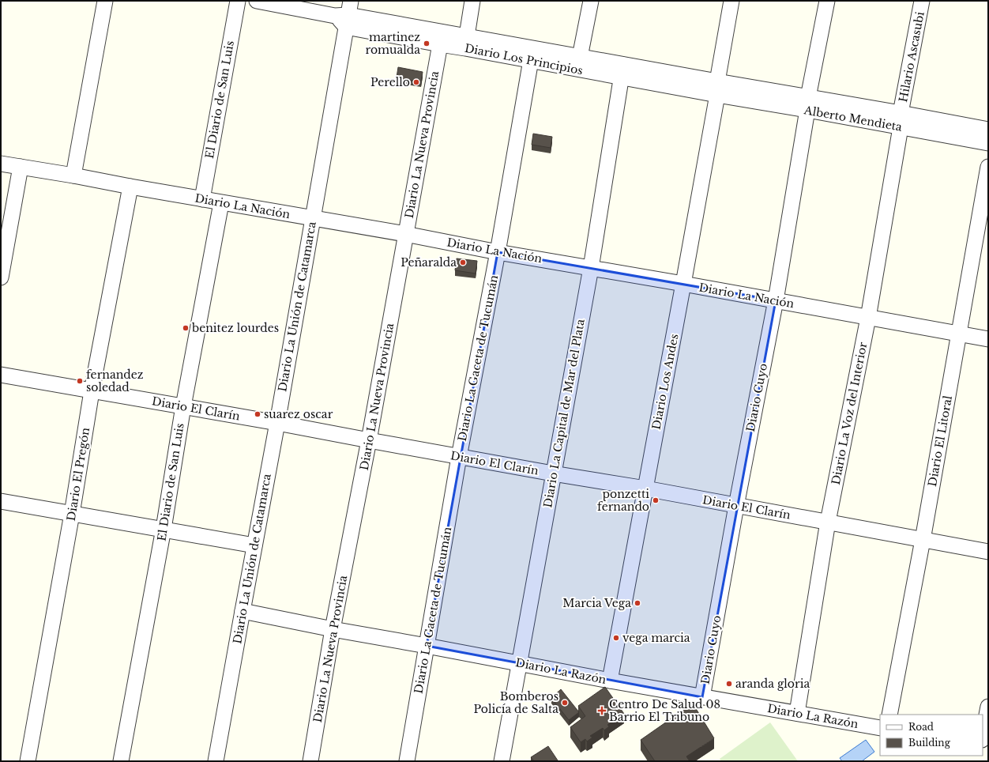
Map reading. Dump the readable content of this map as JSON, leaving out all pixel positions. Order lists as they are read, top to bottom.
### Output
{
  "streets": {
    "street": [
      "Hilario Ascasubi",
      "Diario Los Principios",
      "El Diario de San Luis",
      "Alberto Mendieta",
      "Diario La Nueva Provincia",
      "Diario La Nación",
      "Diario La Unión de Catamarca",
      "Diario La Gaceta de Tucumán",
      "Diario Los Andes",
      "Diario Cuyo",
      "Diario El Clarín",
      "Diario La Capital de Mar del Plata",
      "Diario La Voz del Interior",
      "Diario El Litoral",
      "Diario El Pregón",
      "Diario La Razón"
    ]
  },
  "crossings": [
    ["Hilario Ascasubi", "Alberto Mendieta"],
    ["Hilario Ascasubi", "Diario La Voz del Interior"],
    ["Diario Los Principios", "Alberto Mendieta"],
    ["Diario Los Principios", "Diario La Nueva Provincia"],
    ["Diario Los Principios", "Diario La Unión de Catamarca"],
    ["Diario Los Principios", "Diario La Gaceta de Tucumán"],
    ["Diario Los Principios", "Diario Los Andes"],
    ["Diario Los Principios", "Diario La Capital de Mar del Plata"],
    ["El Diario de San Luis", "Diario La Nación"],
    ["El Diario de San Luis", "Diario El Clarín"],
    ["Alberto Mendieta", "Diario Los Andes"],
    ["Alberto Mendieta", "Diario Cuyo"],
    ["Alberto Mendieta", "Diario La Voz del Interior"],
    ["Diario La Nueva Provincia", "Diario La Nación"],
    ["Diario La Nueva Provincia", "Diario El Clarín"],
    ["Diario La Nueva Provincia", "Diario La Razón"],
    ["Diario La Nación", "Diario La Unión de Catamarca"],
    ["Diario La Nación", "Diario La Gaceta de Tucumán"],
    ["Diario La Nación", "Diario Los Andes"],
    ["Diario La Nación", "Diario Cuyo"],
    ["Diario La Nación", "Diario La Capital de Mar del Plata"],
    ["Diario La Nación", "Diario La Voz del Interior"],
    ["Diario La Nación", "Diario El Litoral"],
    ["Diario La Nación", "Diario El Pregón"],
    ["Diario La Unión de Catamarca", "Diario El Clarín"],
    ["Diario La Unión de Catamarca", "Diario La Razón"],
    ["Diario La Gaceta de Tucumán", "Diario El Clarín"],
    ["Diario La Gaceta de Tucumán", "Diario La Razón"],
    ["Diario Los Andes", "Diario El Clarín"],
    ["Diario Los Andes", "Diario La Razón"],
    ["Diario Cuyo", "Diario El Clarín"],
    ["Diario Cuyo", "Diario La Razón"],
    ["Diario El Clarín", "Diario La Capital de Mar del Plata"],
    ["Diario El Clarín", "Diario La Voz del Interior"],
    ["Diario El Clarín", "Diario El Litoral"],
    ["Diario El Clarín", "Diario El Pregón"],
    ["Diario La Capital de Mar del Plata", "Diario La Razón"],
    ["Diario La Voz del Interior", "Diario La Razón"]
  ],
  "places": {
    "other": [
      "martinez romualda",
      "Perello",
      "Peñaralda",
      "benitez lourdes",
      "fernandez soledad",
      "suarez oscar",
      "ponzetti fernando",
      "Marcia Vega",
      "vega marcia",
      "aranda gloria",
      "Bomberos Policía de Salta"
    ],
    "health": ["Centro De Salud 08 Barrio El Tribuno"]
  },
  "legend": ["Road", "Building"]
}
